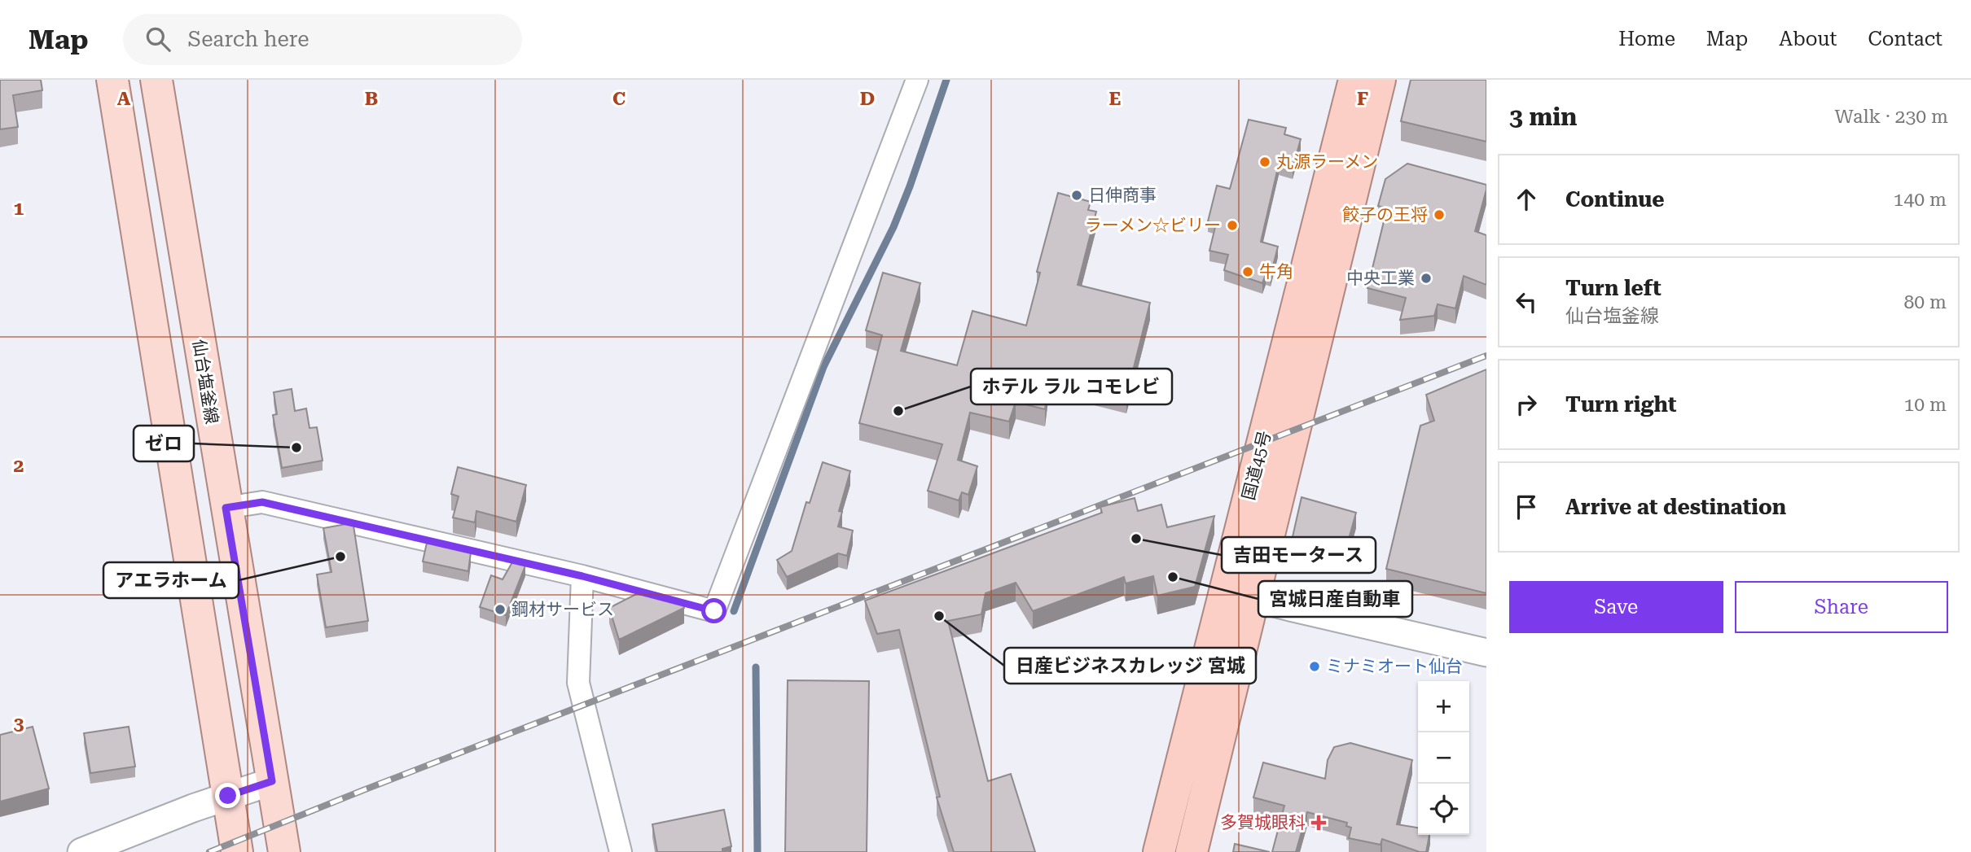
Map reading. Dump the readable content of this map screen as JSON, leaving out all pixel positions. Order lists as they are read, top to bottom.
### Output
{
  "streets": {
    "highway": ["国道45号"],
    "main road": ["仙台塩釜線"]
  },
  "places": {
    "other": [
      "丸源ラーメン",
      "日伸商事",
      "餃子の王将",
      "ラーメン☆ビリー",
      "牛角",
      "中央工業",
      "ホテル ラル コモレビ",
      "ゼロ",
      "吉田モータース",
      "アエラホーム",
      "宮城日産自動車",
      "鋼材サービス",
      "日産ビジネスカレッジ 宮城",
      "ミナミオート仙台"
    ],
    "health": ["多賀城眼科"]
  },
  "page": {
    "header": "Map",
    "search": "Search here",
    "nav": [
      "Home",
      "Map",
      "About",
      "Contact"
    ],
    "heading": ["3 min", "Walk · 230 m"],
    "list": [
      ["Continue", "140 m"],
      ["Turn left", "仙台塩釜線", "80 m"],
      ["Turn right", "10 m"],
      "Arrive at destination"
    ],
    "buttons": ["Save", "Share"],
    "map_buttons": ["+", "−"]
  },
  "grid": {
    "columns": [
      "A",
      "B",
      "C",
      "D",
      "E",
      "F"
    ],
    "rows": ["1", "2", "3"]
  }
}
